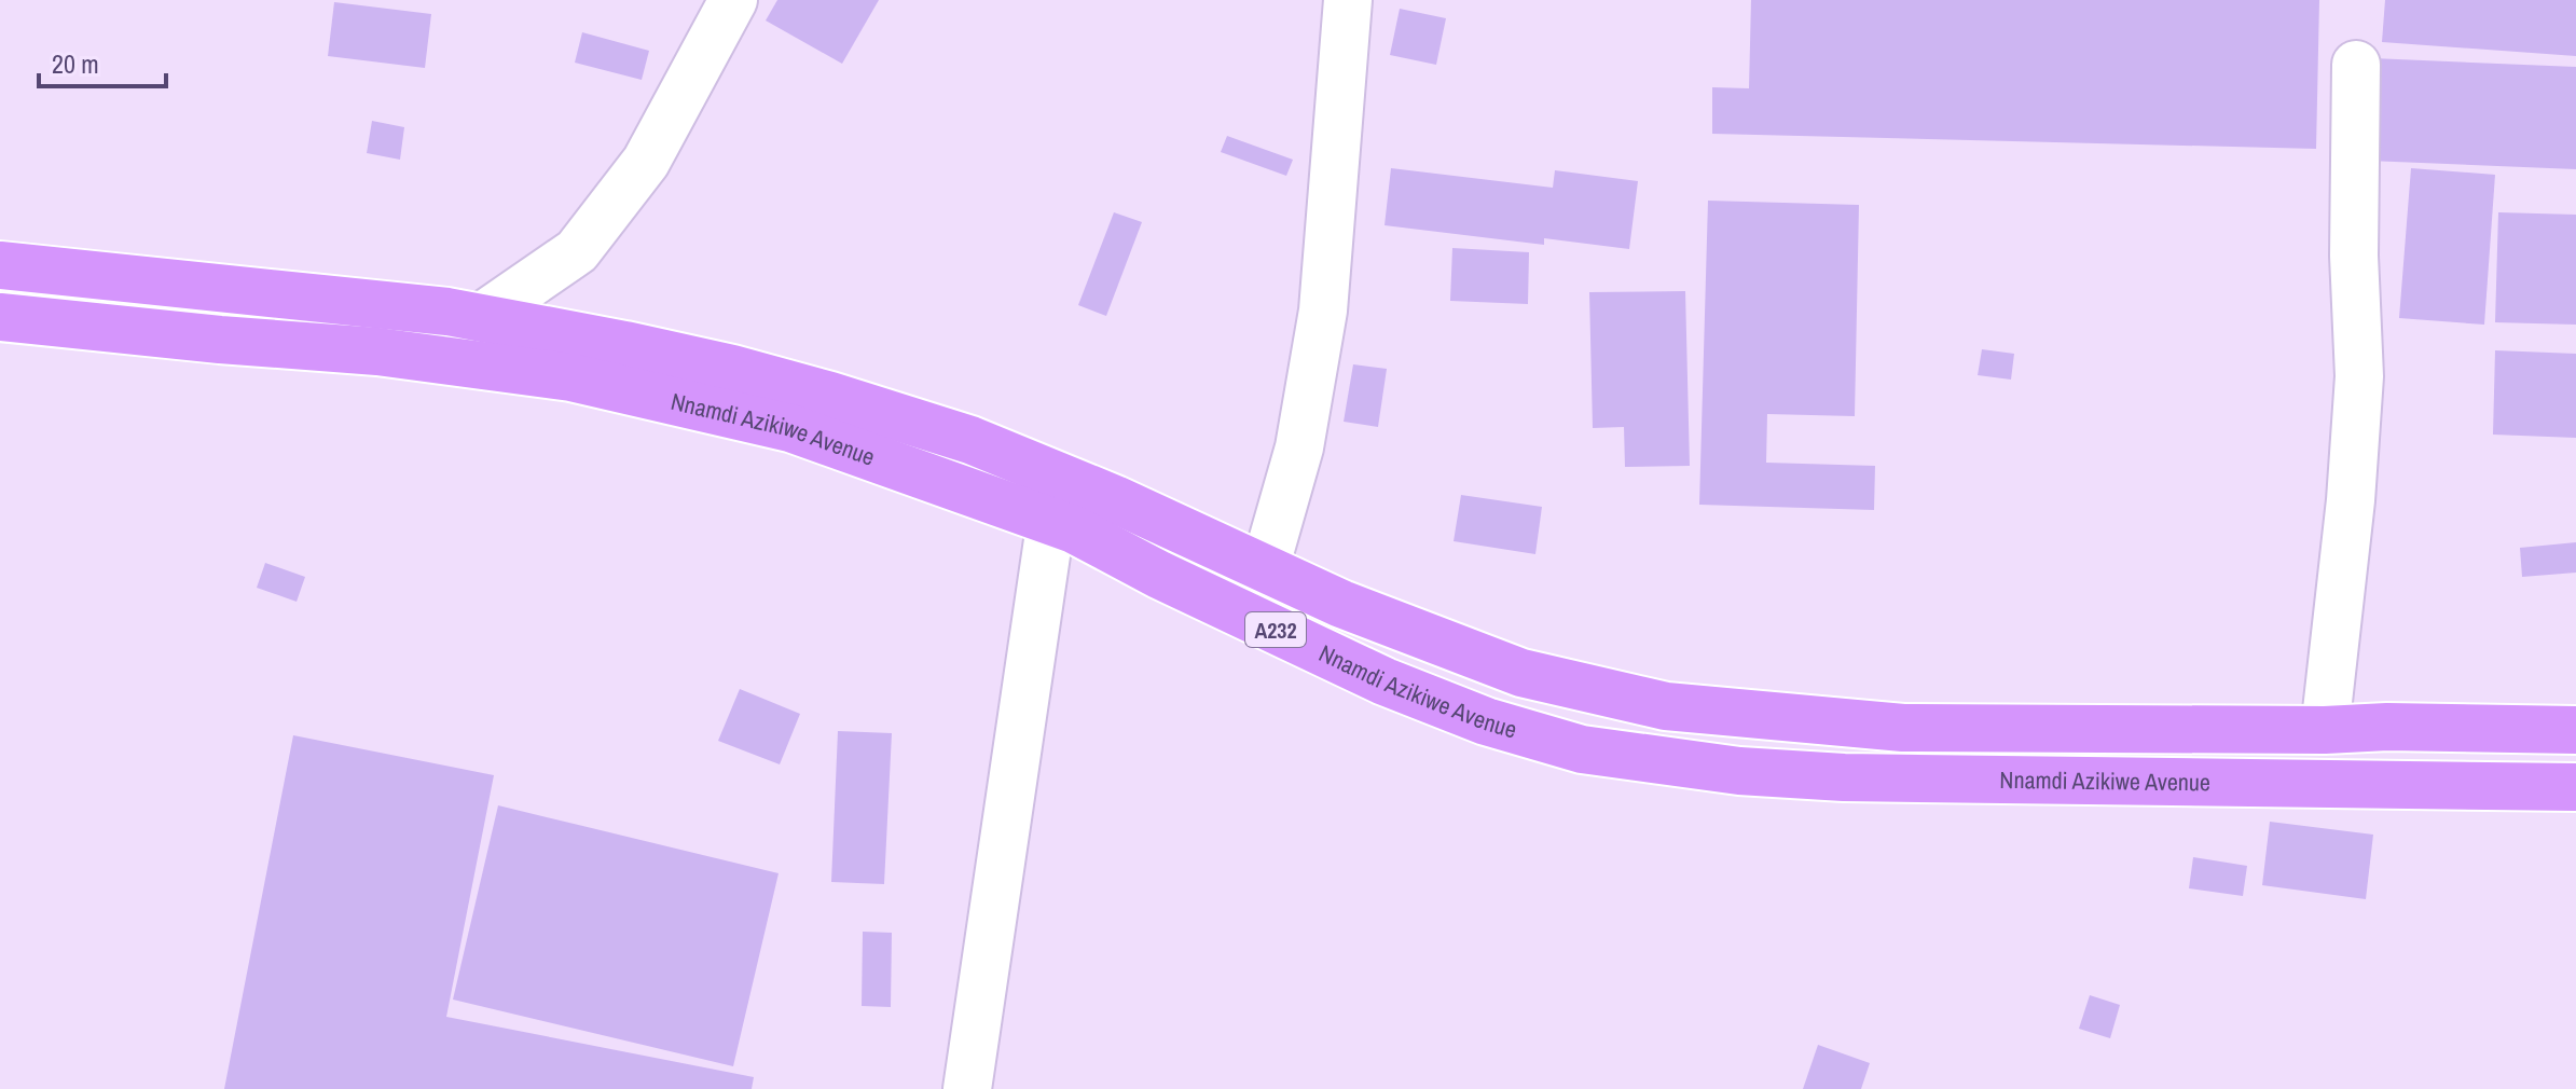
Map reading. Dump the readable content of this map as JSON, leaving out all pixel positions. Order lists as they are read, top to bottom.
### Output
{
  "streets": {
    "main road": ["Nnamdi Azikiwe Avenue", "A232"]
  },
  "scale_bar": "20 m"
}
